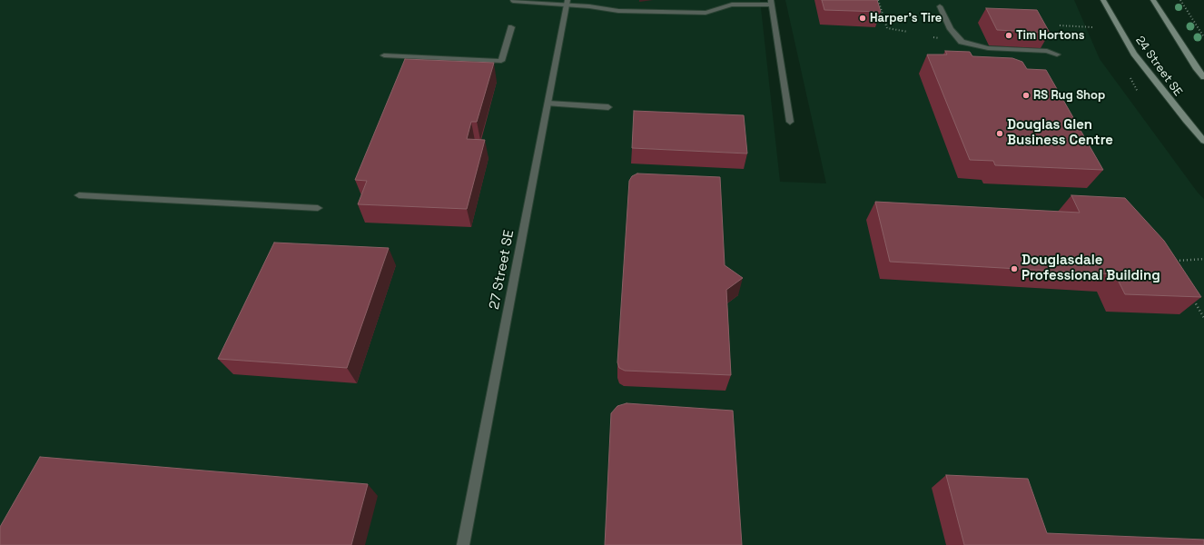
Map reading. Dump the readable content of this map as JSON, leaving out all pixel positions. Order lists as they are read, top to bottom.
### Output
{
  "streets": {
    "main road": ["24 Street SE"],
    "street": ["27 Street SE"]
  },
  "places": [
    "Harper's Tire",
    "Tim Hortons",
    "RS Rug Shop",
    "Douglas Glen Business Centre",
    "Douglasdale Professional Building"
  ]
}
